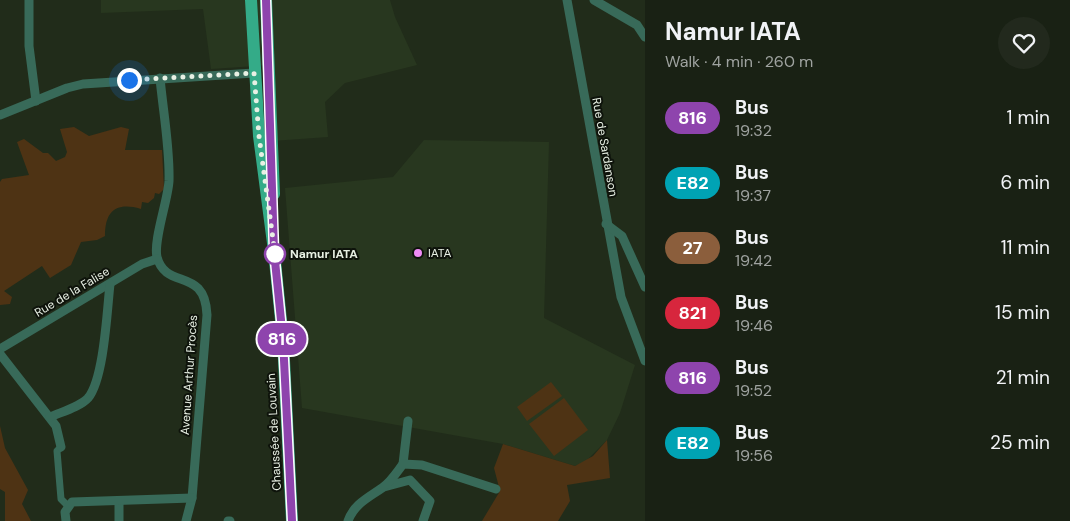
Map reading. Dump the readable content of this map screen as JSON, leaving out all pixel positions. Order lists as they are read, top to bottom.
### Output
{
  "streets": {
    "main road": ["Chaussée de Louvain"],
    "street": ["Rue de Sardanson", "Rue de la Falise", "Avenue Arthur Procès"]
  },
  "crossings": [
    ["Rue de la Falise", "Avenue Arthur Procès"]
  ],
  "places": ["IATA", "Namur IATA"],
  "lines": ["bus line 816"],
  "page": {
    "on_map": "816",
    "heading": ["Namur IATA", "Walk · 4 min · 260 m"],
    "list": [
      {
        "mark": "816",
        "name": "Bus",
        "note": "19:32",
        "value": "1 min"
      },
      {
        "mark": "E82",
        "name": "Bus",
        "note": "19:37",
        "value": "6 min"
      },
      {
        "mark": "27",
        "name": "Bus",
        "note": "19:42",
        "value": "11 min"
      },
      {
        "mark": "821",
        "name": "Bus",
        "note": "19:46",
        "value": "15 min"
      },
      {
        "mark": "816",
        "name": "Bus",
        "note": "19:52",
        "value": "21 min"
      },
      {
        "mark": "E82",
        "name": "Bus",
        "note": "19:56",
        "value": "25 min"
      }
    ]
  }
}
